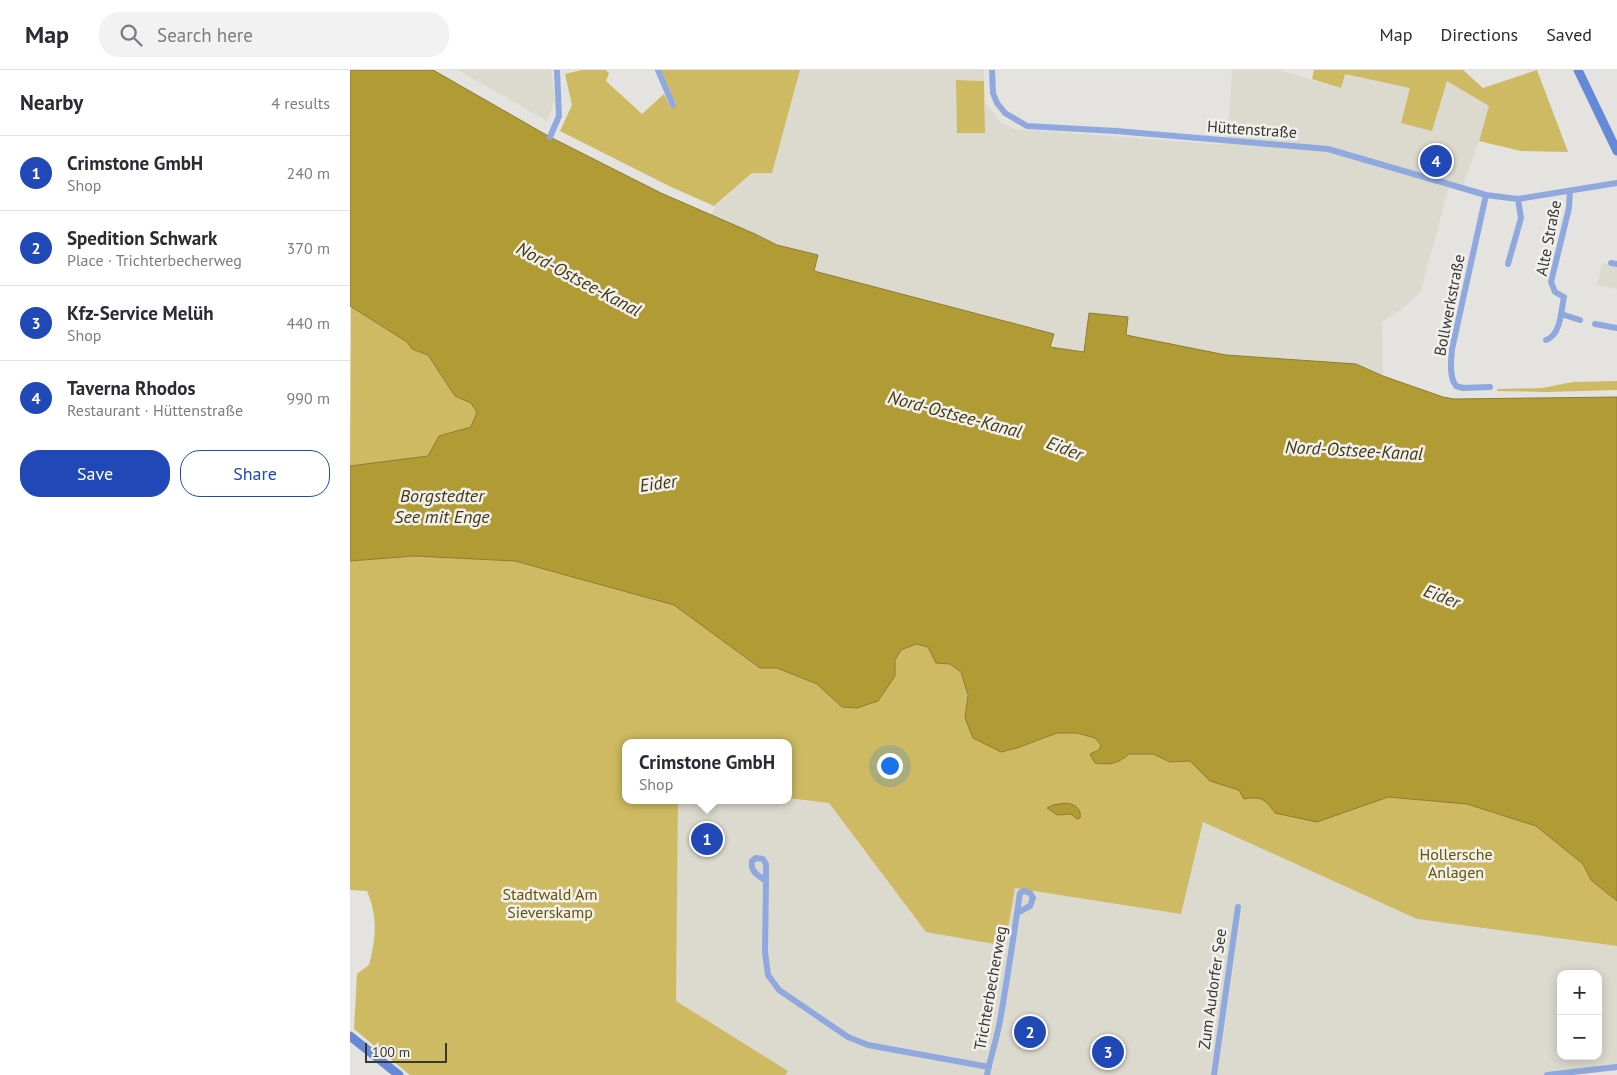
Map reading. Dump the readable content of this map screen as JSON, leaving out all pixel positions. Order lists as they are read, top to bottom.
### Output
{
  "streets": {
    "street": [
      "Hüttenstraße",
      "Alte Straße",
      "Bollwerkstraße",
      "Trichterbecherweg",
      "Zum Audorfer See"
    ]
  },
  "crossings": [
    ["Hüttenstraße", "Alte Straße"],
    ["Hüttenstraße", "Bollwerkstraße"]
  ],
  "water": ["Nord-Ostsee-Kanal", "Eider", "Borgstedter See mit Enge"],
  "parks": ["Hollersche Anlagen", "Stadtwald Am Sieverskamp"],
  "scale_bar": "100 m",
  "page": {
    "header": "Map",
    "search": "Search here",
    "nav": ["Map", "Directions", "Saved"],
    "heading": ["Nearby", "4 results"],
    "list": [
      {
        "mark": "1",
        "name": "Crimstone GmbH",
        "note": "Shop",
        "value": "240 m"
      },
      {
        "mark": "2",
        "name": "Spedition Schwark",
        "note": "Place · Trichterbecherweg",
        "value": "370 m"
      },
      {
        "mark": "3",
        "name": "Kfz-Service Melüh",
        "note": "Shop",
        "value": "440 m"
      },
      {
        "mark": "4",
        "name": "Taverna Rhodos",
        "note": "Restaurant · Hüttenstraße",
        "value": "990 m"
      }
    ],
    "pins": [
      "4",
      "1",
      "2",
      "3"
    ],
    "buttons": ["Save", "Share"],
    "popup": ["Crimstone GmbH", "Shop"],
    "map_buttons": ["+", "−"],
    "scale": "100 m"
  }
}
